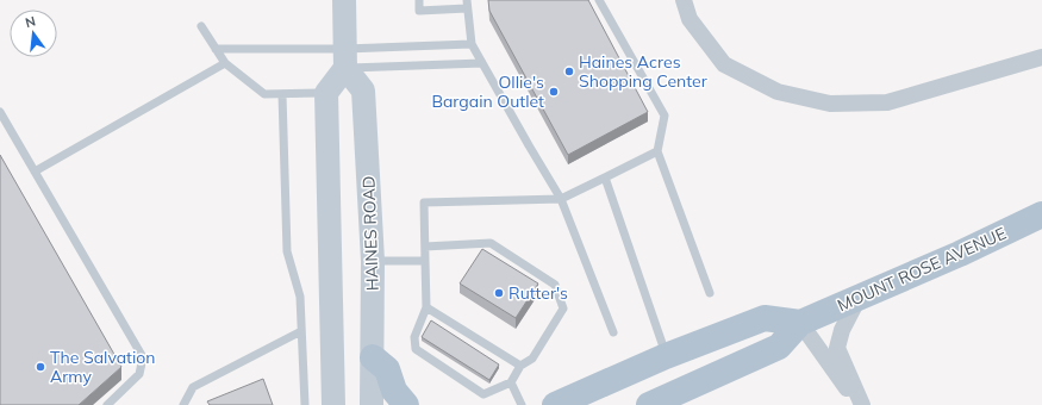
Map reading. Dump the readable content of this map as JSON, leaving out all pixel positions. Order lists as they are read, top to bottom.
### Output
{
  "streets": {
    "main road": ["HAINES ROAD", "MOUNT ROSE AVENUE"]
  },
  "places": [
    "Haines Acres Shopping Center",
    "Ollie's Bargain Outlet",
    "Rutter's",
    "The Salvation Army"
  ],
  "north": "top"
}
